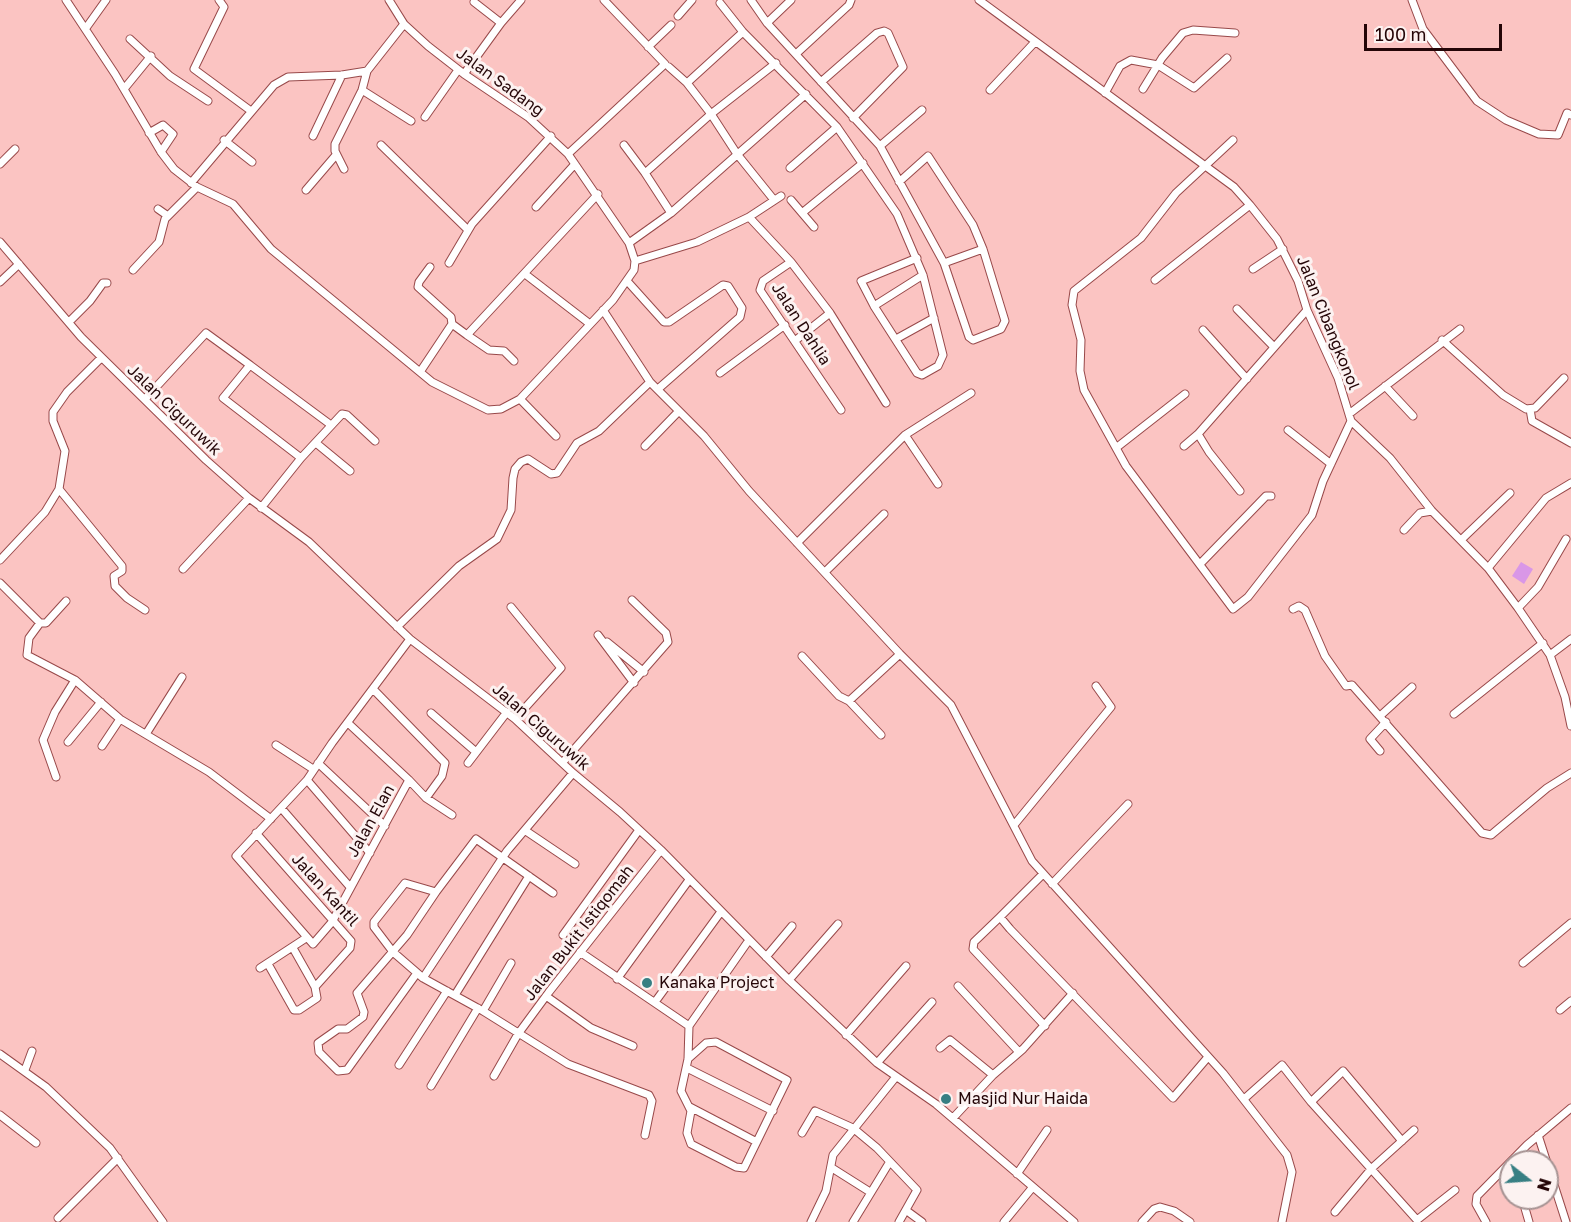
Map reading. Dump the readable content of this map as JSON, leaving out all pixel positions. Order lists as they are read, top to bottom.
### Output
{
  "streets": {
    "street": [
      "Jalan Sadang",
      "Jalan Cibangkonol",
      "Jalan Dahlia",
      "Jalan Ciguruwik",
      "Jalan Elan",
      "Jalan Kantil",
      "Jalan Bukit Istiqomah"
    ]
  },
  "crossings": [
    ["Jalan Ciguruwik", "Jalan Bukit Istiqomah"],
    ["Jalan Elan", "Jalan Kantil"]
  ],
  "places": ["Kanaka Project", "Masjid Nur Haida"],
  "scale_bar": "100 m",
  "north": "right"
}
